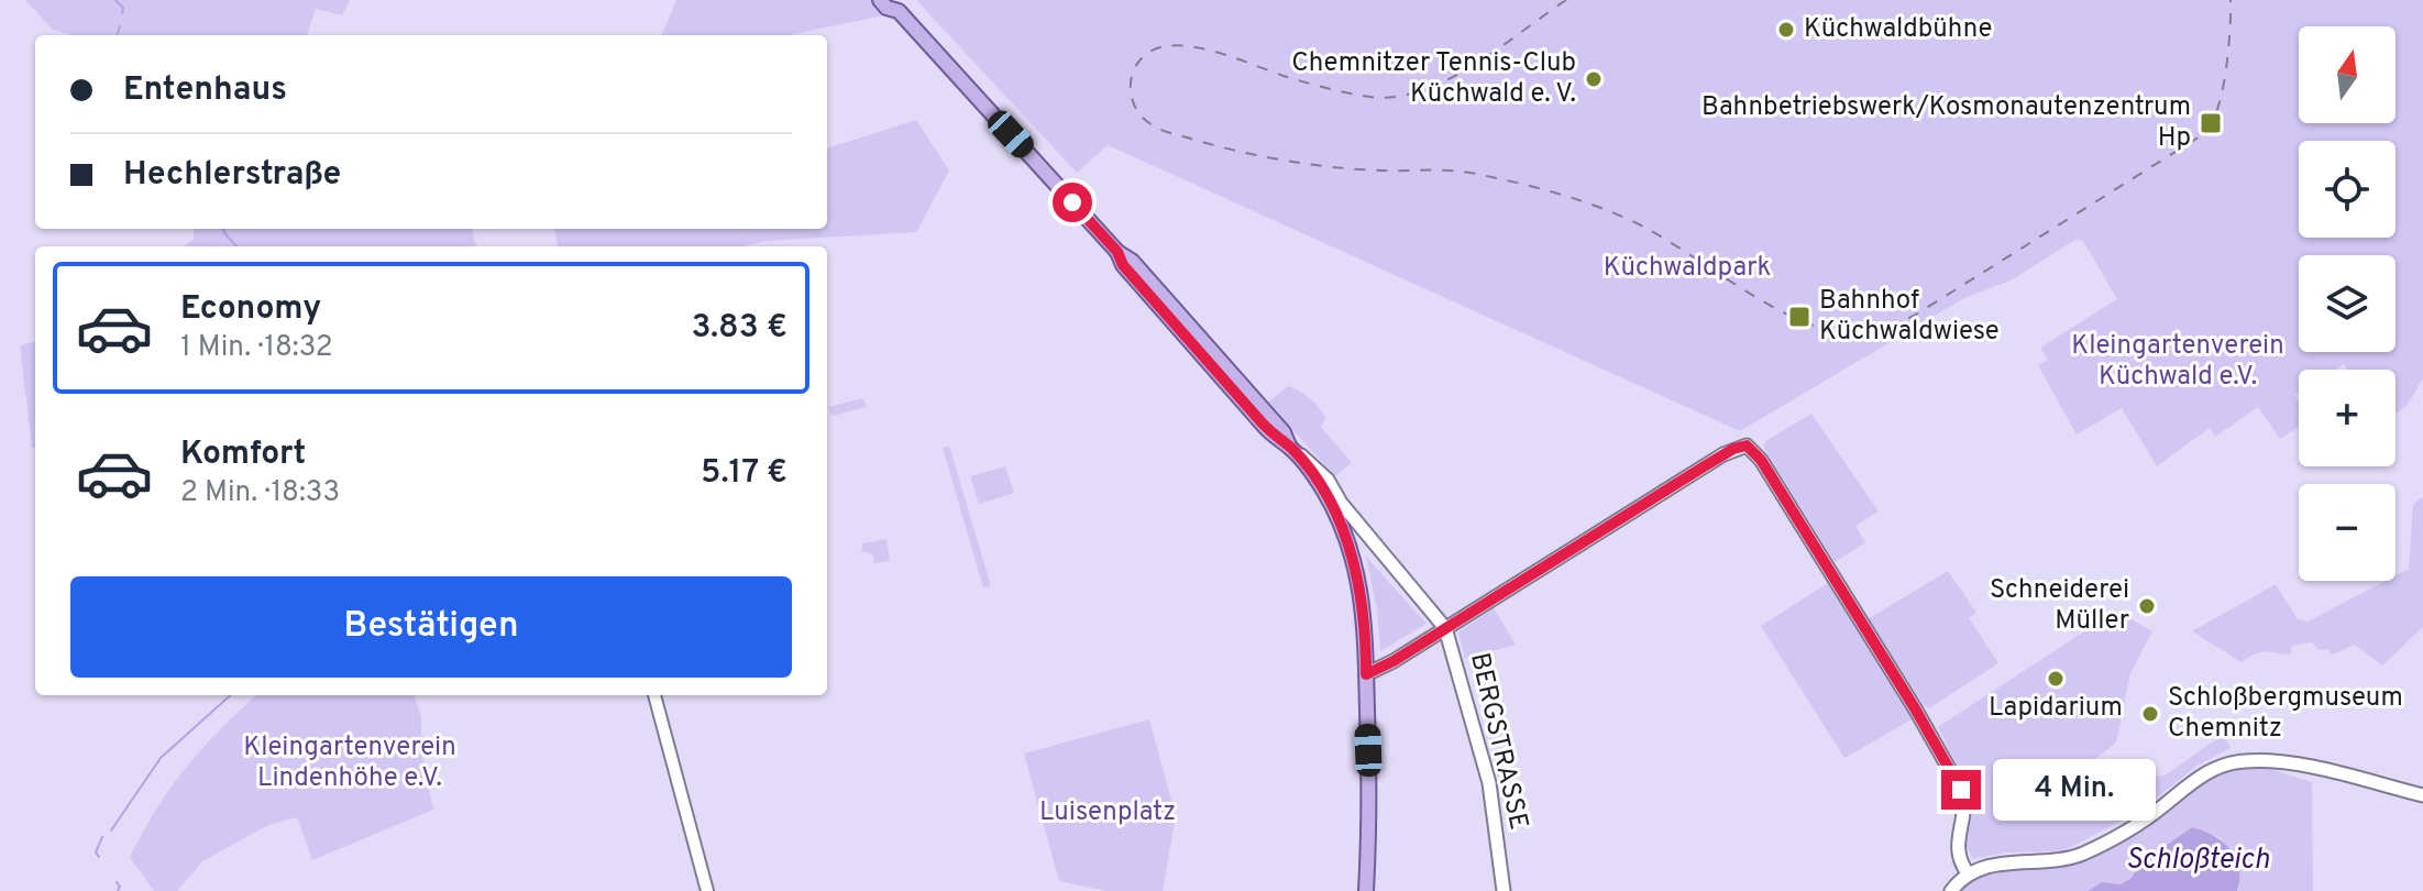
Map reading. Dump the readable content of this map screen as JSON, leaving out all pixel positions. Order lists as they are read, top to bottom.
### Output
{
  "streets": {
    "main road": ["BERGSTRASSE"]
  },
  "water": ["Schloßteich"],
  "parks": [
    "Küchwaldpark",
    "Kleingartenverein Küchwald e.V.",
    "Kleingartenverein Lindenhöhe e.V.",
    "Luisenplatz"
  ],
  "places": {
    "other": [
      "Küchwaldbühne",
      "Chemnitzer Tennis-Club Küchwald e. V.",
      "Schneiderei Müller",
      "Lapidarium",
      "Schloßbergmuseum Chemnitz"
    ],
    "transit": ["Bahnbetriebswerk/Kosmonautenzentrum Hp", "Bahnhof Küchwaldwiese"]
  },
  "north": "top",
  "page": {
    "map_buttons": ["+", "−"],
    "banner": ["Entenhaus", "Hechlerstraße"],
    "list": [
      {
        "name": "Economy",
        "note": "1 Min. · 18:32",
        "value": "3.83 €"
      },
      {
        "name": "Komfort",
        "note": "2 Min. · 18:33",
        "value": "5.17 €"
      }
    ],
    "buttons": "Bestätigen",
    "bubble": "4 Min."
  }
}
